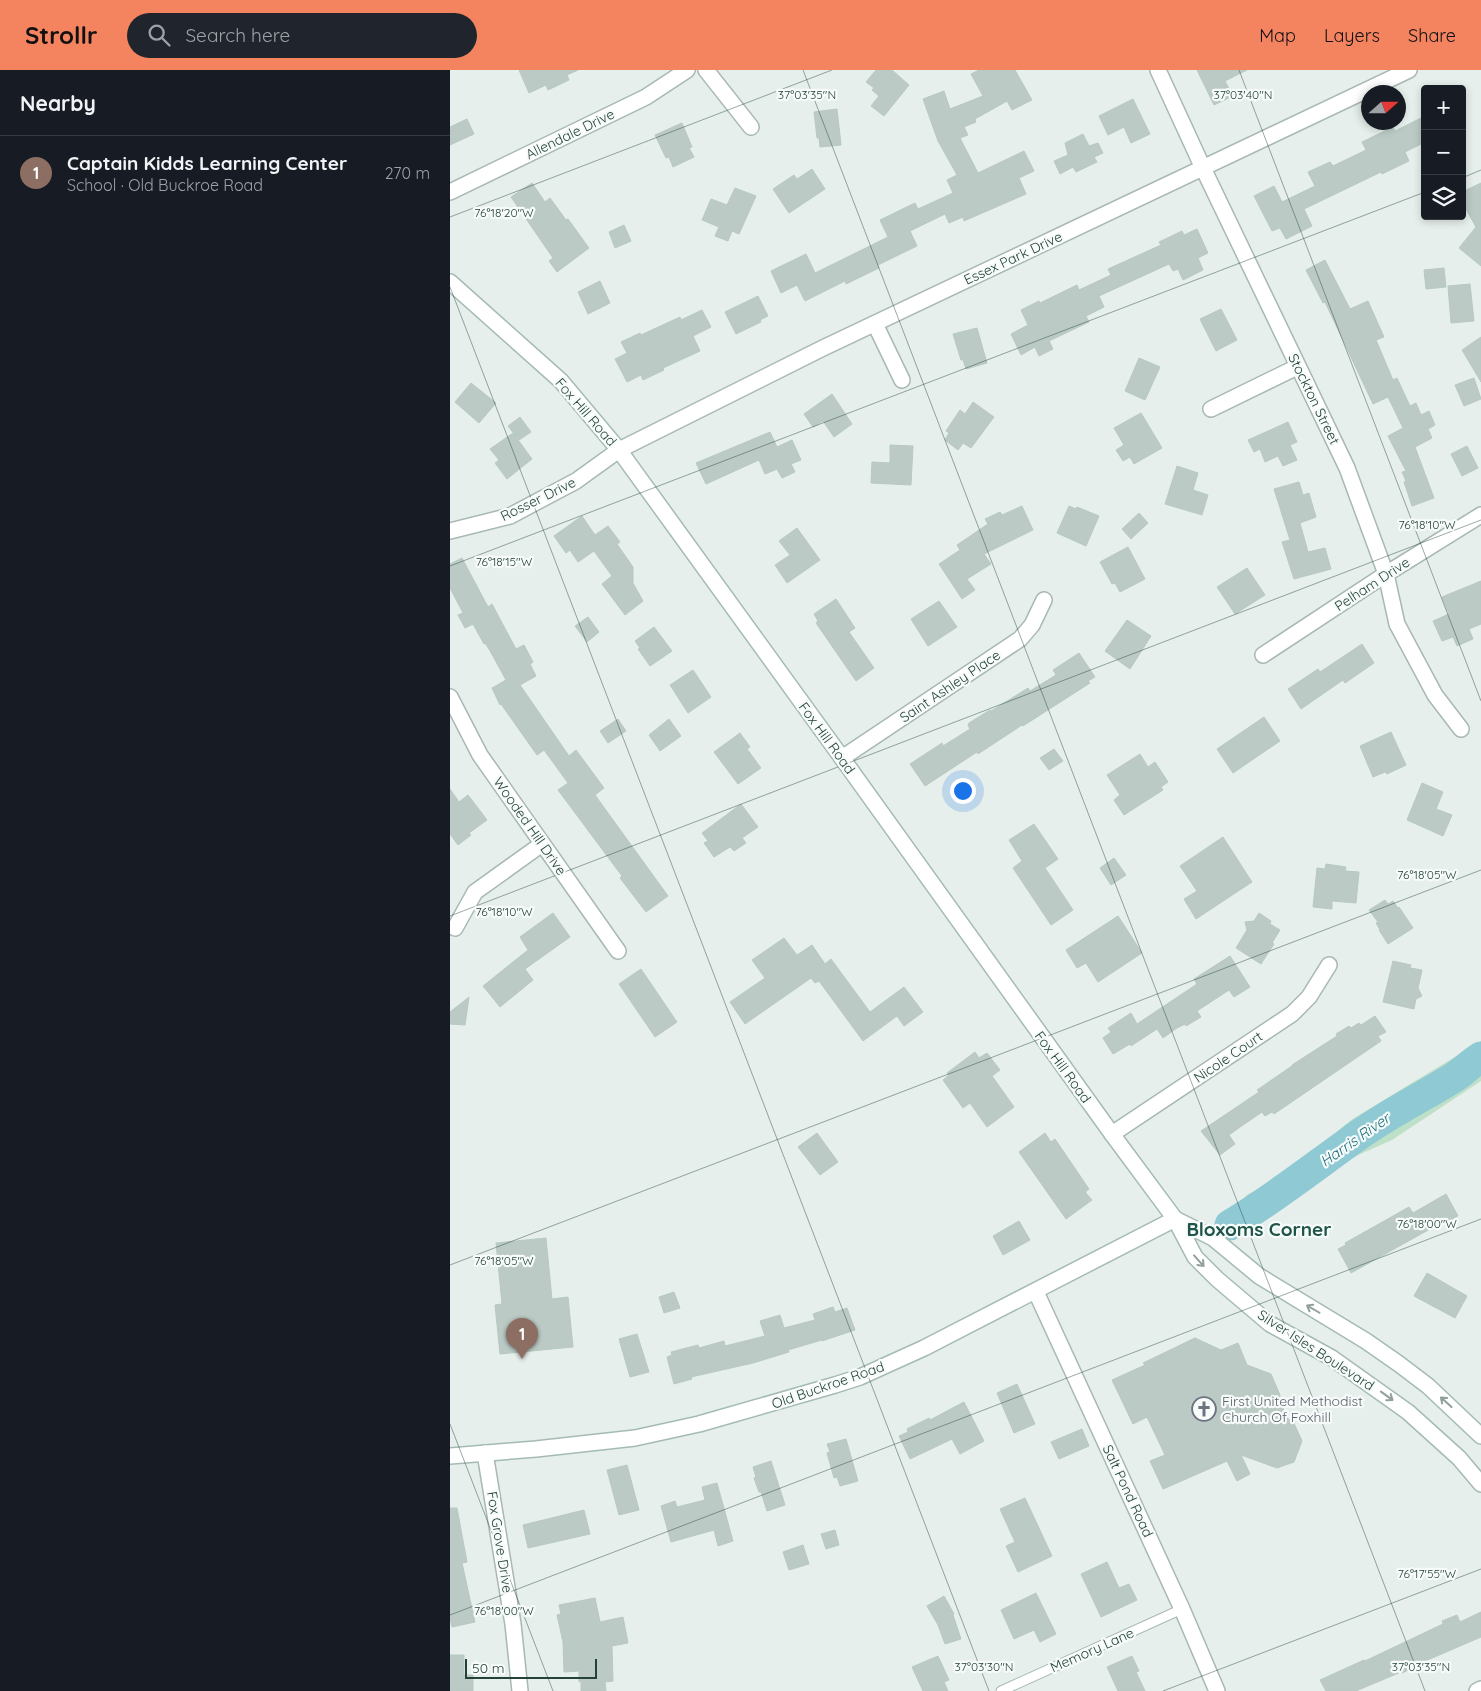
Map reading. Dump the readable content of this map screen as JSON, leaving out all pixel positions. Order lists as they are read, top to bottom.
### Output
{
  "streets": {
    "street": [
      "Allendale Drive",
      "Essex Park Drive",
      "Stockton Street",
      "Fox Hill Road",
      "Rosser Drive",
      "Pelham Drive",
      "Saint Ashley Place",
      "Wooded Hill Drive",
      "Nicole Court",
      "Silver Isles Boulevard",
      "Old Buckroe Road",
      "Salt Pond Road",
      "Fox Grove Drive"
    ],
    "lane": ["Memory Lane"]
  },
  "crossings": [
    ["Essex Park Drive", "Stockton Street"],
    ["Essex Park Drive", "Fox Hill Road"],
    ["Essex Park Drive", "Rosser Drive"],
    ["Stockton Street", "Pelham Drive"],
    ["Fox Hill Road", "Rosser Drive"],
    ["Fox Hill Road", "Saint Ashley Place"],
    ["Fox Hill Road", "Nicole Court"],
    ["Fox Hill Road", "Silver Isles Boulevard"],
    ["Fox Hill Road", "Old Buckroe Road"],
    ["Silver Isles Boulevard", "Old Buckroe Road"],
    ["Old Buckroe Road", "Salt Pond Road"],
    ["Old Buckroe Road", "Fox Grove Drive"],
    ["Salt Pond Road", "Memory Lane"]
  ],
  "districts": ["Bloxoms Corner"],
  "water": ["Harris River"],
  "places": {
    "church": ["First United Methodist Church Of Foxhill"]
  },
  "scale_bar": "50 m",
  "north": "right",
  "page": {
    "header": "Strollr",
    "search": "Search here",
    "nav": ["Map", "Layers", "Share"],
    "heading": "Nearby",
    "map_buttons": ["+", "−"],
    "list": [
      {
        "mark": "1",
        "name": "Captain Kidds Learning Center",
        "note": "School · Old Buckroe Road",
        "value": "270 m"
      }
    ],
    "pins": "1",
    "scale": "50 m"
  },
  "coordinates": [
    "37°03'35\"N",
    "37°03'40\"N",
    "76°18'20\"W",
    "76°18'10\"W",
    "76°18'15\"W",
    "76°18'05\"W",
    "76°18'00\"W",
    "76°17'55\"W",
    "37°03'30\"N"
  ]
}
